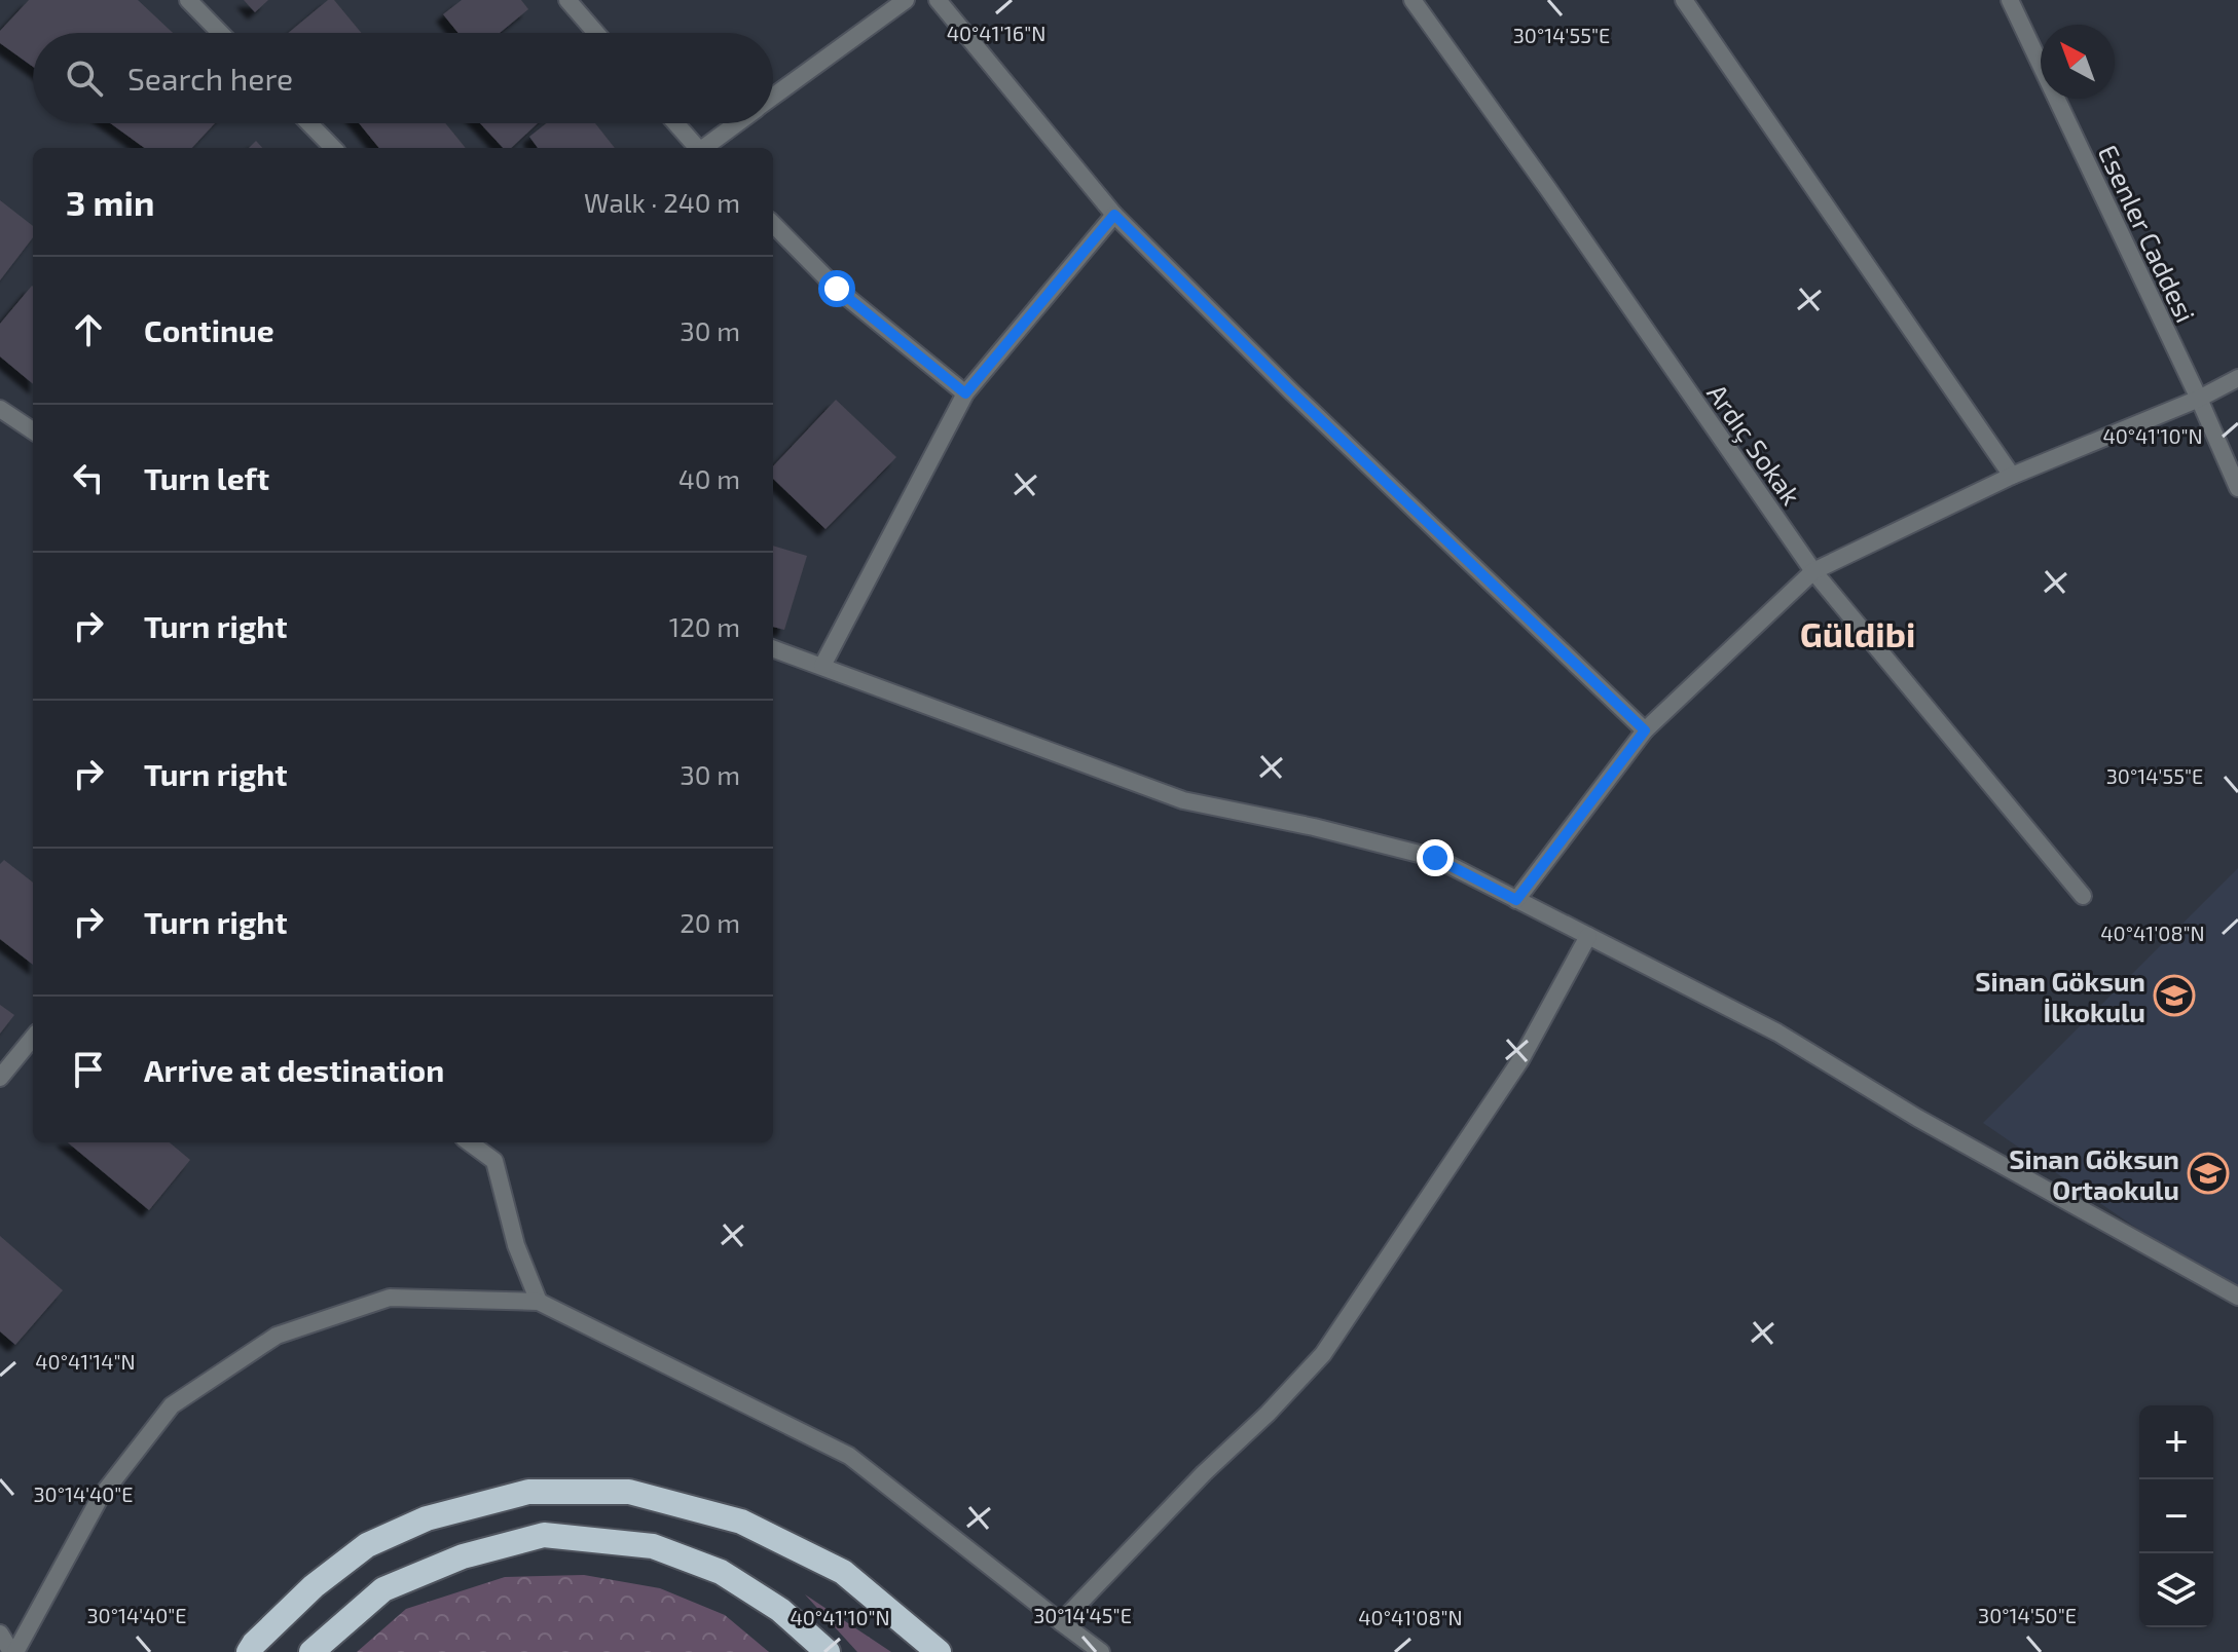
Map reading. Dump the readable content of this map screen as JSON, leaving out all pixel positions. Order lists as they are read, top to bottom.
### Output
{
  "streets": {
    "street": ["Esenler Caddesi", "Ardıç Sokak"]
  },
  "districts": ["Güldibi"],
  "places": {
    "school or university": ["Sinan Göksun İlkokulu", "Sinan Göksun Ortaokulu"]
  },
  "north": "top left",
  "page": {
    "search": "Search here",
    "heading": ["3 min", "Walk · 240 m"],
    "list": [
      ["Continue", "30 m"],
      ["Turn left", "40 m"],
      ["Turn right", "120 m"],
      ["Turn right", "30 m"],
      ["Turn right", "20 m"],
      "Arrive at destination"
    ],
    "map_buttons": ["+", "−"]
  },
  "coordinates": [
    "40°41'16\"N",
    "30°14'55\"E",
    "40°41'10\"N",
    "40°41'08\"N",
    "40°41'14\"N",
    "30°14'40\"E",
    "30°14'45\"E",
    "30°14'50\"E"
  ]
}
